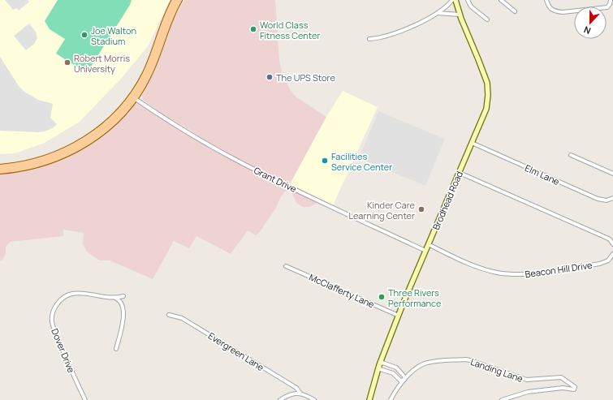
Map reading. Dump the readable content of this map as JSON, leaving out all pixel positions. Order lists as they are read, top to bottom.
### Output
{
  "streets": {
    "main road": ["Brodhead Road"],
    "street": [
      "Elm Lane",
      "Grant Drive",
      "Beacon Hill Drive",
      "McClafferty Lane",
      "Dover Drive",
      "Evergreen Lane",
      "Landing Lane"
    ]
  },
  "crossings": [
    ["Elm Lane", "Brodhead Road"],
    ["Grant Drive", "Brodhead Road"],
    ["Brodhead Road", "Beacon Hill Drive"],
    ["Brodhead Road", "McClafferty Lane"]
  ],
  "places": [
    "World Class Fitness Center",
    "Joe Walton Stadium",
    "Robert Morris University",
    "The UPS Store",
    "Facilities Service Center",
    "Kinder Care Learning Center",
    "Three Rivers Performance"
  ],
  "north": "bottom"
}
